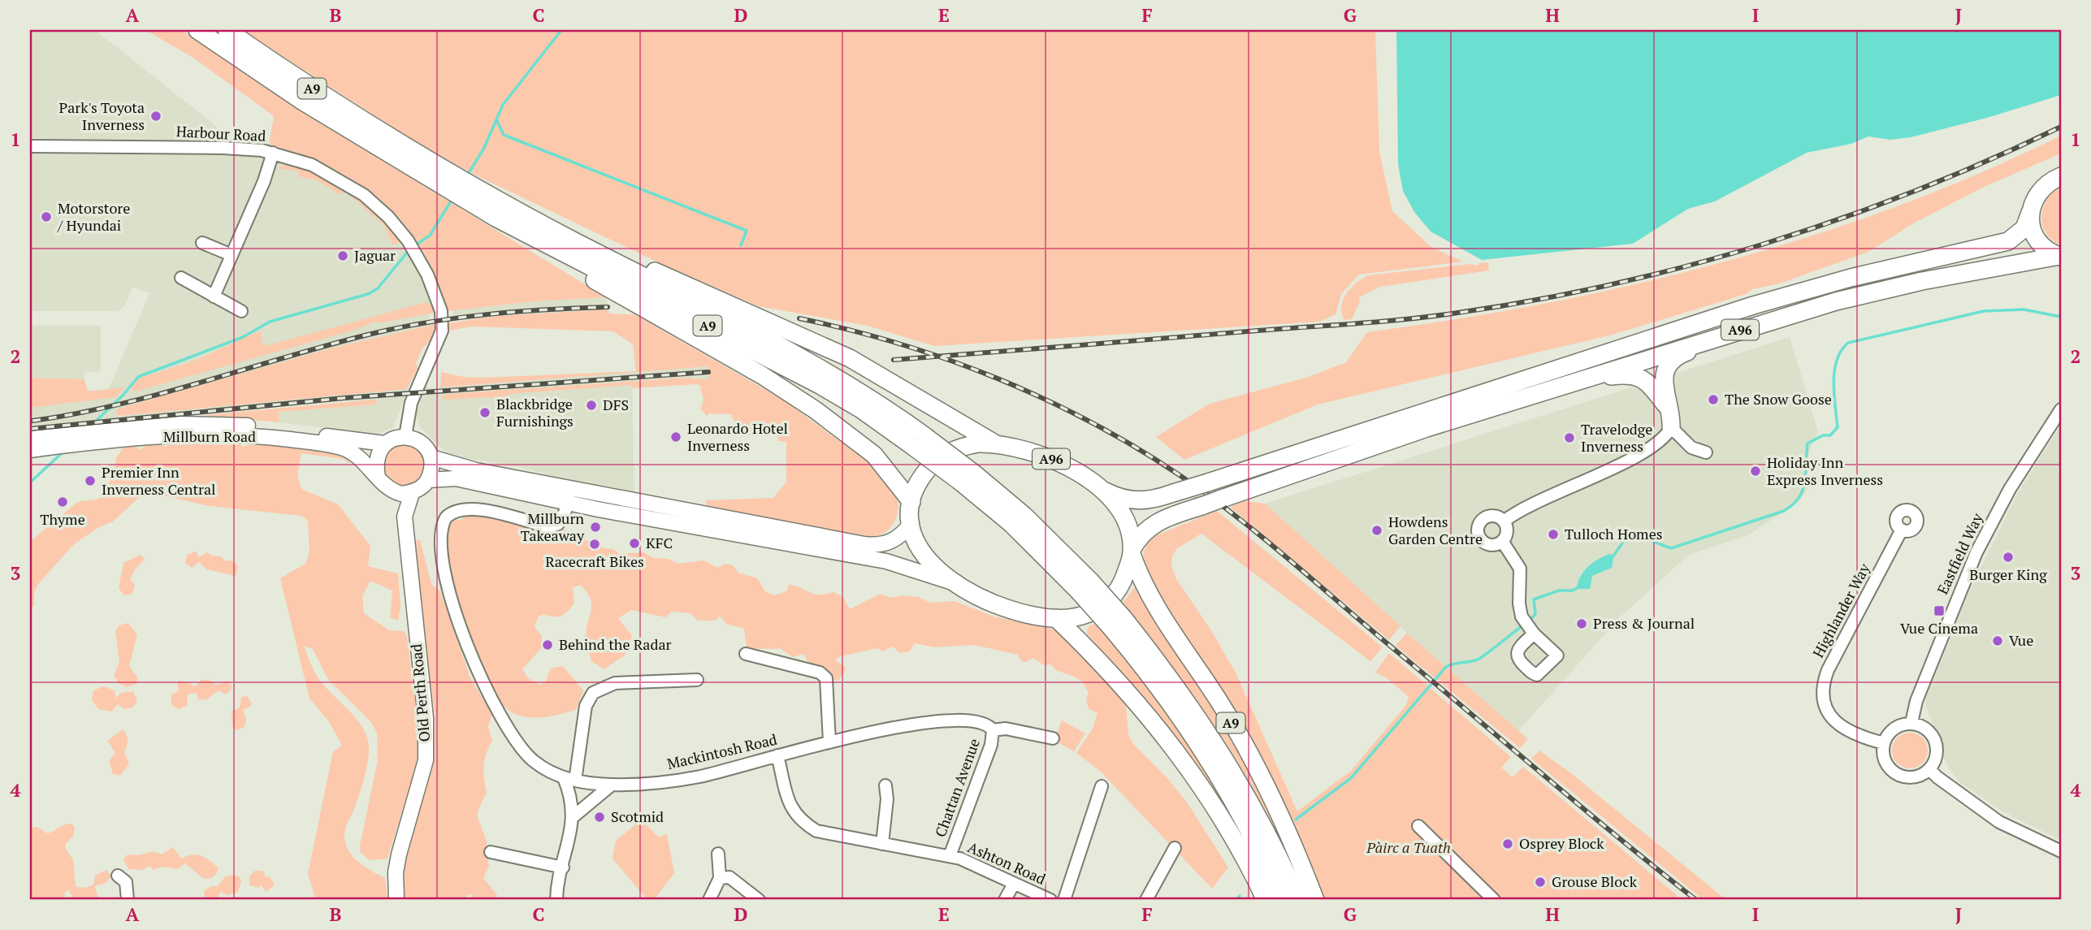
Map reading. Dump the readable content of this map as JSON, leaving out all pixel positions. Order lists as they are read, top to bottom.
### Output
{
  "streets": {
    "highway": ["A9", "A96"],
    "main road": ["Millburn Road", "Old Perth Road"],
    "street": [
      "Harbour Road",
      "Eastfield Way",
      "Highlander Way",
      "Mackintosh Road",
      "Chattan Avenue",
      "Ashton Road"
    ]
  },
  "crossings": [
    ["A9", "A96"],
    ["Harbour Road", "Millburn Road"],
    ["Harbour Road", "Old Perth Road"],
    ["Millburn Road", "Old Perth Road"],
    ["Eastfield Way", "Highlander Way"],
    ["Mackintosh Road", "Chattan Avenue"],
    ["Mackintosh Road", "Ashton Road"],
    ["Chattan Avenue", "Ashton Road"]
  ],
  "parks": ["Pàirc a Tuath"],
  "places": {
    "other": [
      "Park's Toyota Inverness",
      "Motorstore / Hyundai",
      "Jaguar",
      "The Snow Goose",
      "DFS",
      "Blackbridge Furnishings",
      "Leonardo Hotel Inverness",
      "Travelodge Inverness",
      "Holiday Inn Express Inverness",
      "Premier Inn Inverness Central",
      "Thyme",
      "Millburn Takeaway",
      "Howdens Garden Centre",
      "Tulloch Homes",
      "KFC",
      "Racecraft Bikes",
      "Burger King",
      "Press & Journal",
      "Vue",
      "Behind the Radar",
      "Scotmid",
      "Osprey Block",
      "Grouse Block"
    ],
    "transit": ["Vue Cinema"]
  },
  "grid": {
    "columns": [
      "A",
      "B",
      "C",
      "D",
      "E",
      "F",
      "G",
      "H",
      "I",
      "J"
    ],
    "rows": [
      "1",
      "2",
      "3",
      "4"
    ]
  }
}
